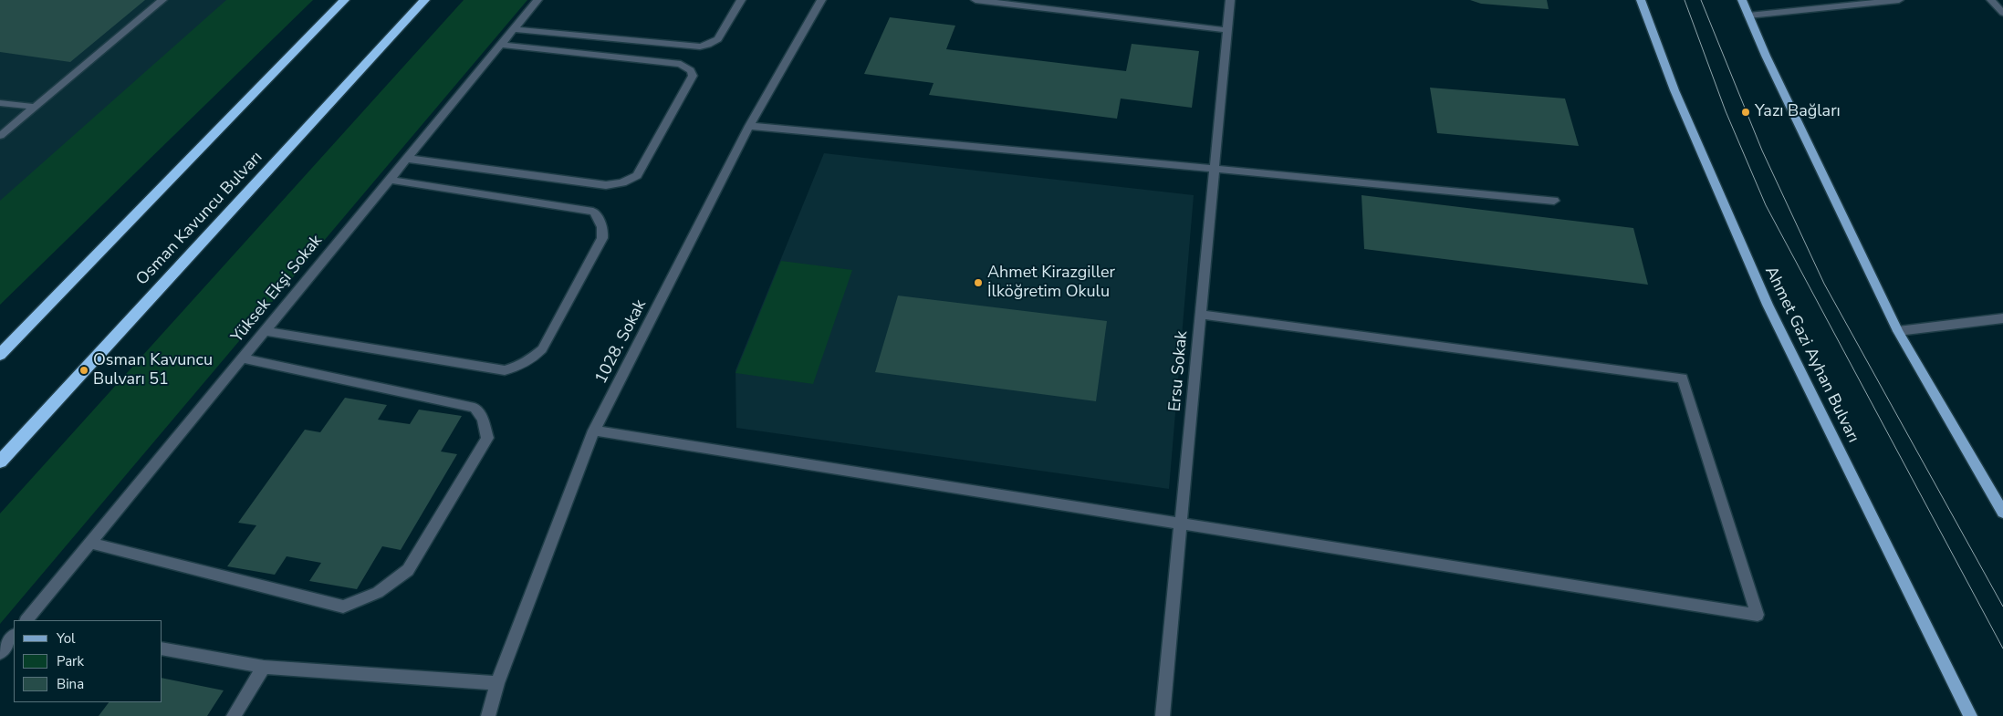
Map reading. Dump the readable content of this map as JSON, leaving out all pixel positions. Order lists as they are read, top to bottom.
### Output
{
  "streets": {
    "highway": ["Osman Kavuncu Bulvarı"],
    "main road": ["Ahmet Gazi Ayhan Bulvarı"],
    "street": ["Yüksek Ekşi Sokak", "1028. Sokak", "Ersu Sokak"]
  },
  "places": ["Yazı Bağları", "Ahmet Kirazgiller İlköğretim Okulu", "Osman Kavuncu Bulvarı 51"],
  "legend": ["Yol", "Park", "Bina"]
}
